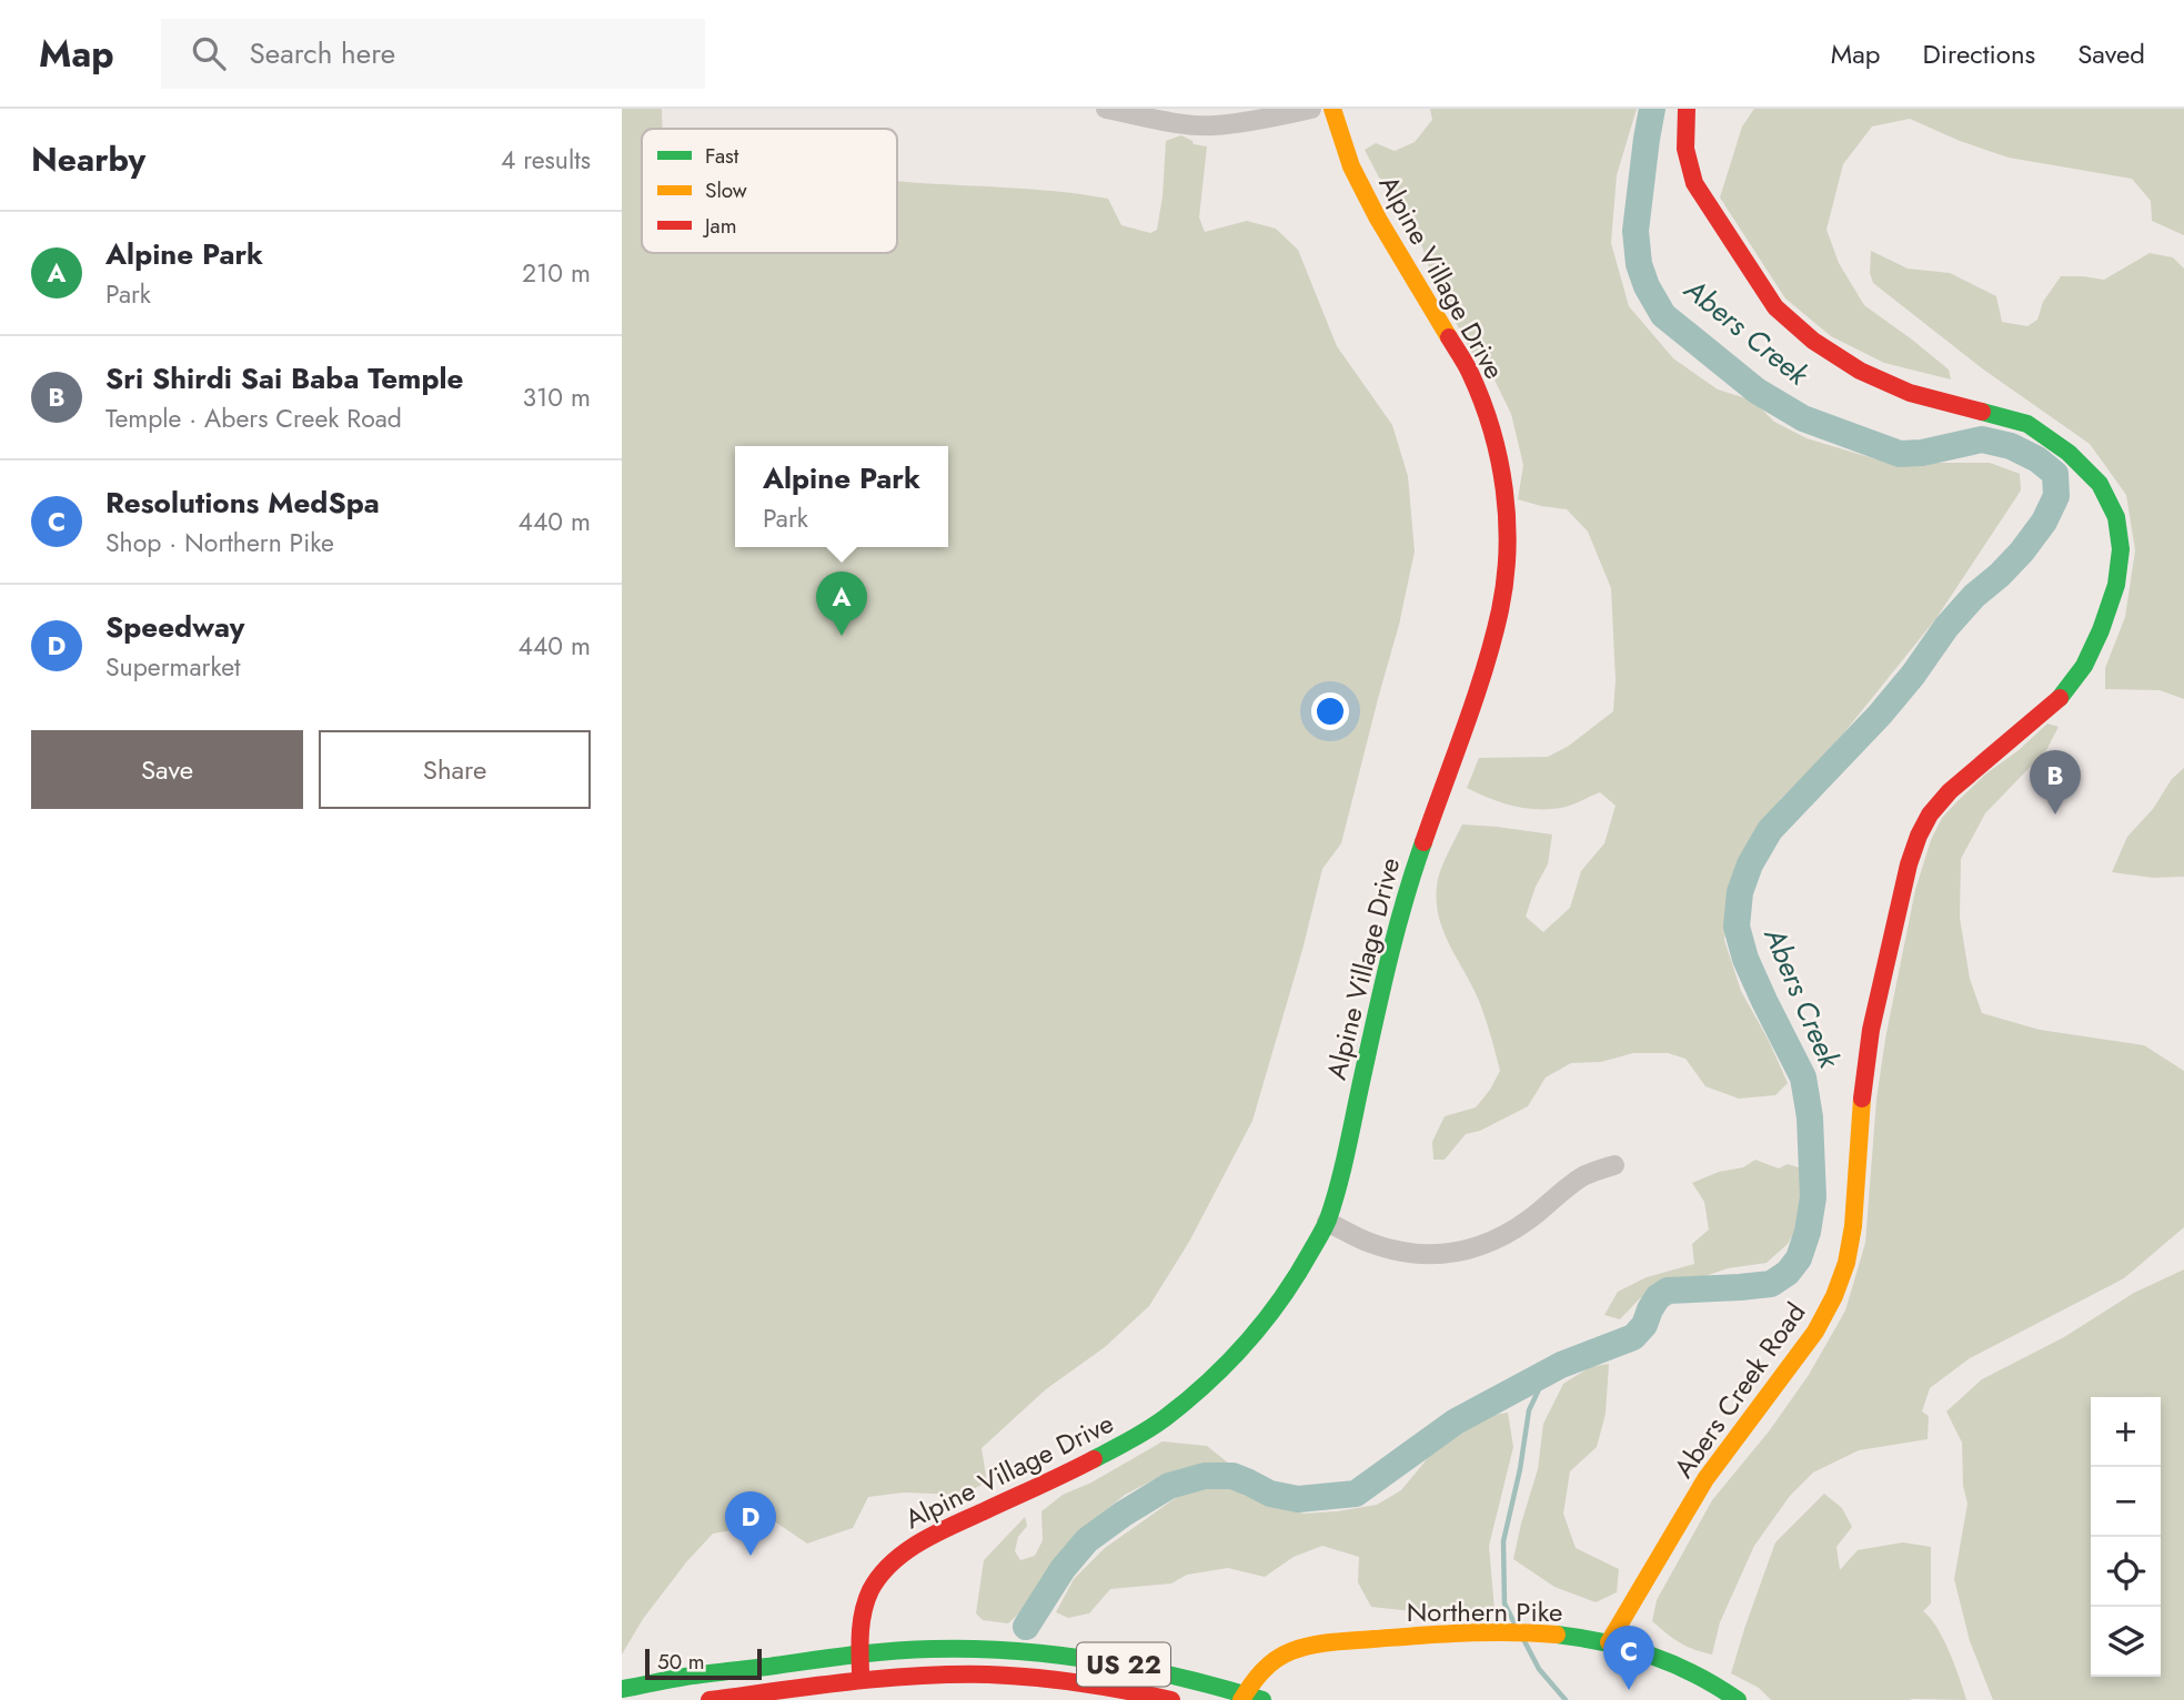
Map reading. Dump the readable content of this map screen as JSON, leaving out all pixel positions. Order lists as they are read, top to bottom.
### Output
{
  "streets": {
    "main road": [
      "Alpine Village Drive",
      "Abers Creek Road",
      "Northern Pike",
      "US 22"
    ]
  },
  "crossings": [
    ["Alpine Village Drive", "US 22"],
    ["Abers Creek Road", "Northern Pike"],
    ["Northern Pike", "US 22"]
  ],
  "water": ["Abers Creek"],
  "legend": ["Fast", "Slow", "Jam"],
  "scale_bar": "50 m",
  "page": {
    "header": "Map",
    "search": "Search here",
    "nav": ["Map", "Directions", "Saved"],
    "heading": ["Nearby", "4 results"],
    "list": [
      {
        "mark": "A",
        "name": "Alpine Park",
        "note": "Park",
        "value": "210 m"
      },
      {
        "mark": "B",
        "name": "Sri Shirdi Sai Baba Temple",
        "note": "Temple · Abers Creek Road",
        "value": "310 m"
      },
      {
        "mark": "C",
        "name": "Resolutions MedSpa",
        "note": "Shop · Northern Pike",
        "value": "440 m"
      },
      {
        "mark": "D",
        "name": "Speedway",
        "note": "Supermarket",
        "value": "440 m"
      }
    ],
    "popup": ["Alpine Park", "Park"],
    "pins": [
      "A",
      "B",
      "D",
      "C"
    ],
    "buttons": ["Save", "Share"],
    "map_buttons": ["+", "−"],
    "scale": "50 m"
  }
}
